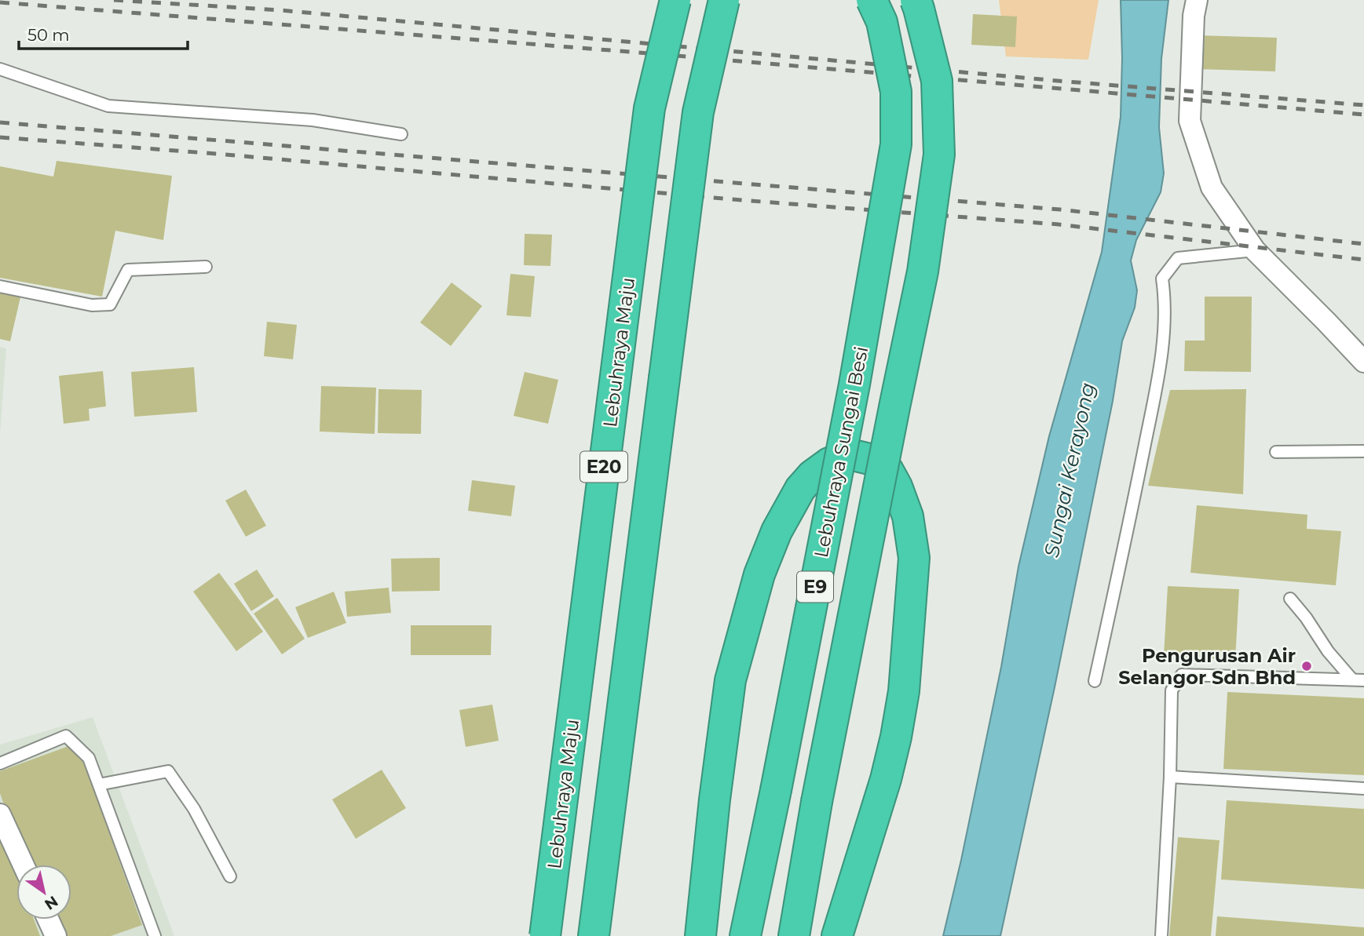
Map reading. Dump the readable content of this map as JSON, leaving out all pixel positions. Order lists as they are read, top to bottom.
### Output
{
  "streets": {
    "highway": [
      "Lebuhraya Maju",
      "Lebuhraya Sungai Besi",
      "E20",
      "E9"
    ]
  },
  "water": ["Sungai Kerayong"],
  "places": ["Pengurusan Air Selangor Sdn Bhd"],
  "scale_bar": "50 m",
  "north": "bottom right"
}
